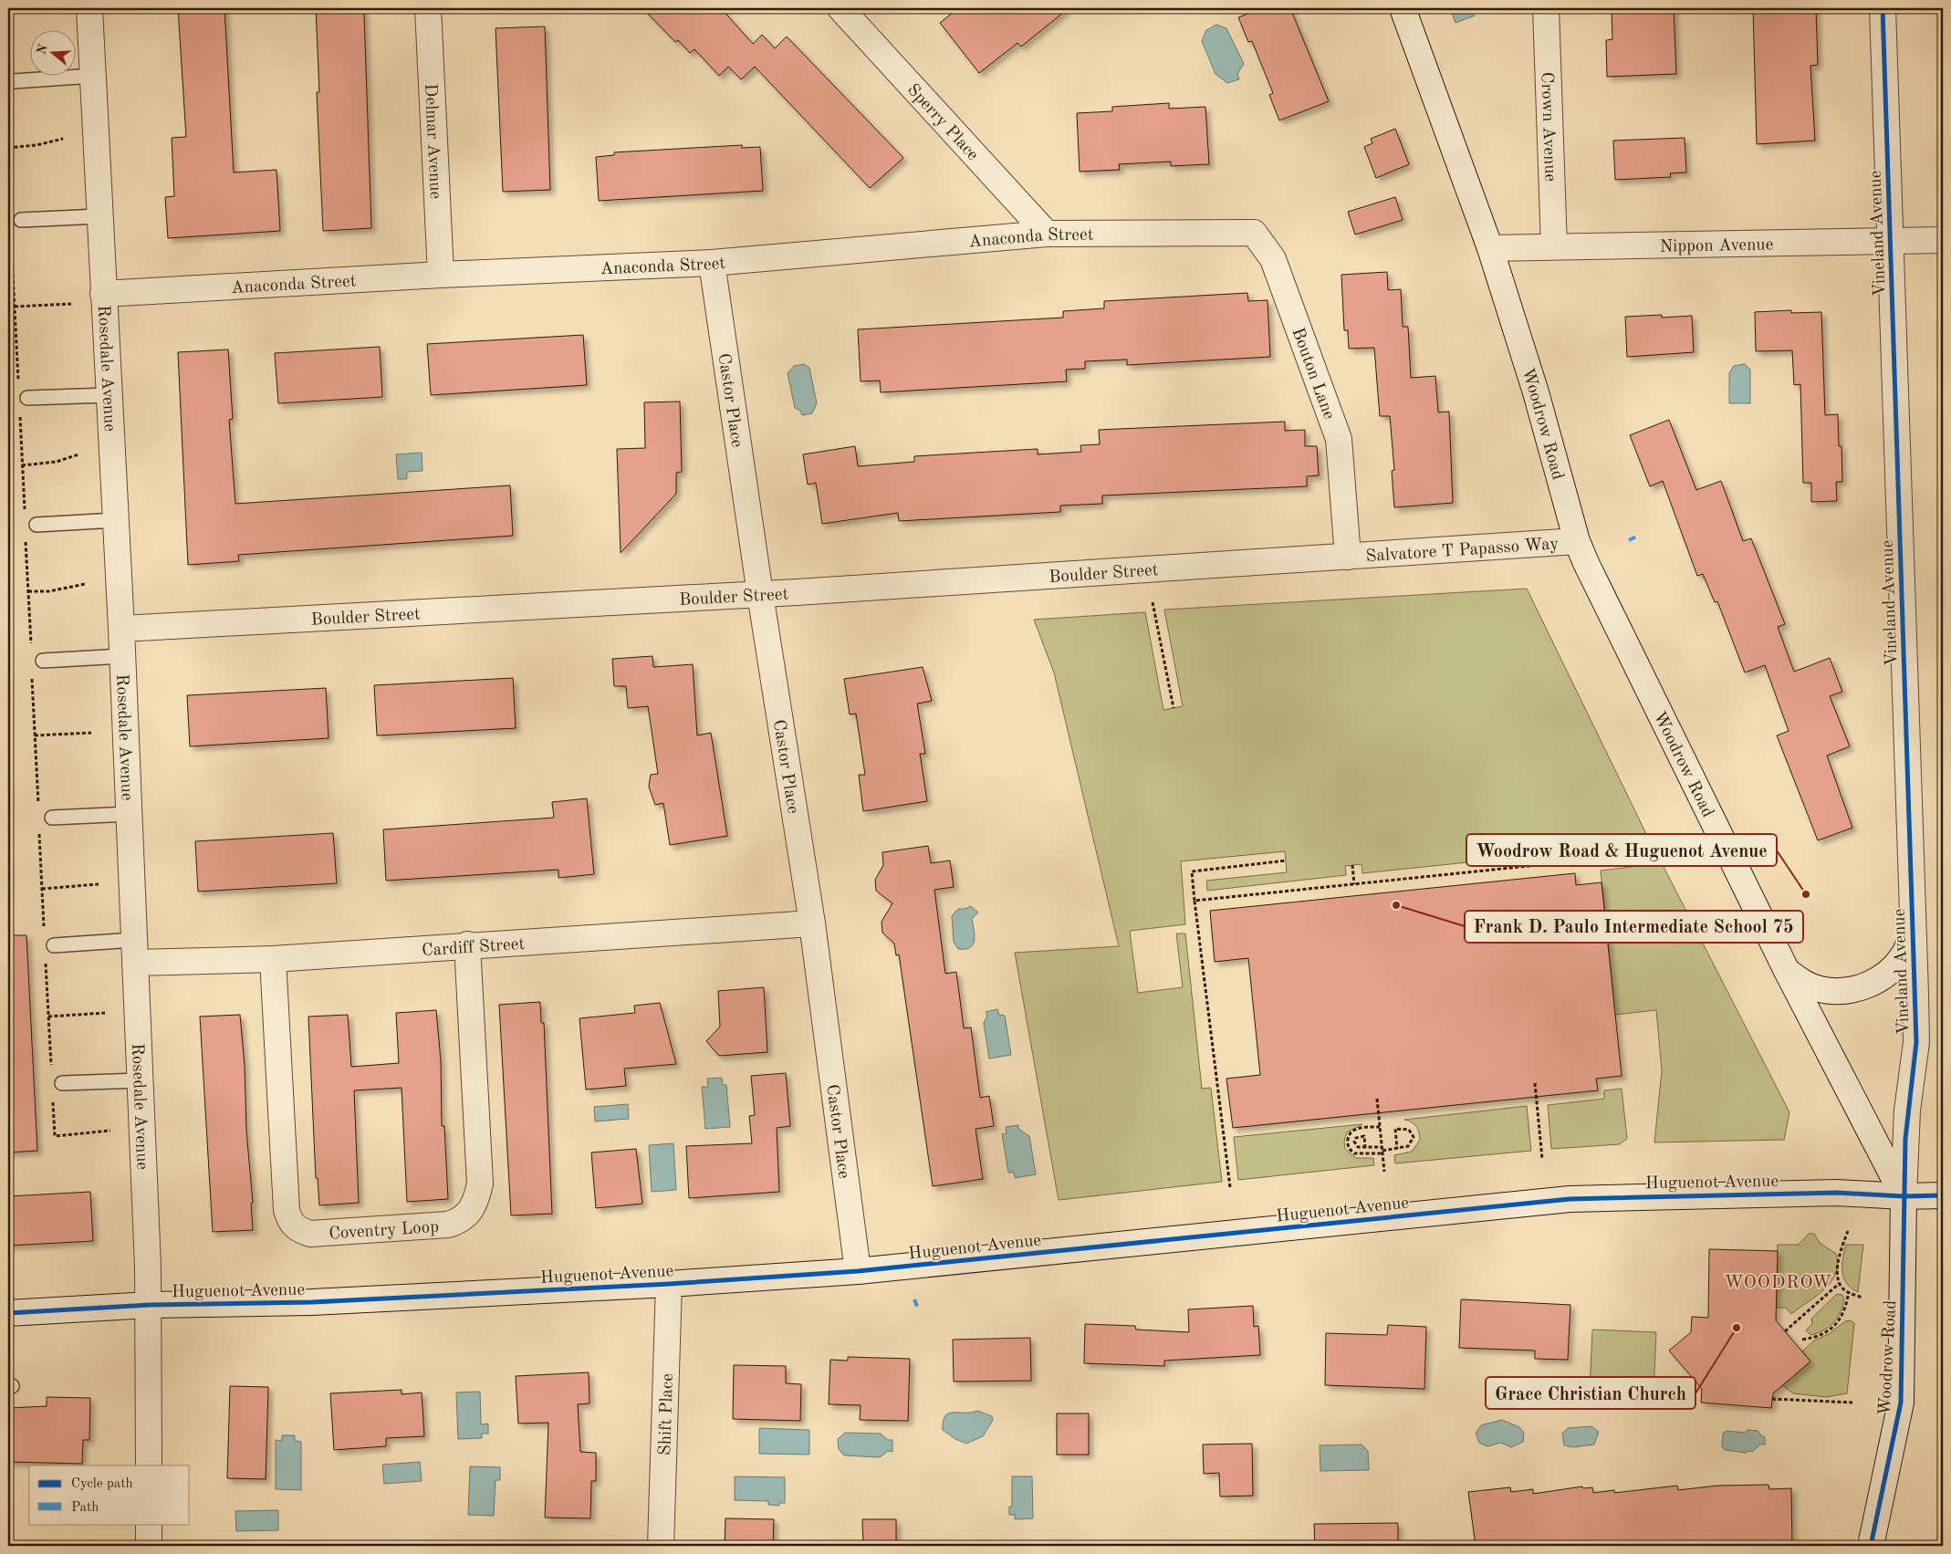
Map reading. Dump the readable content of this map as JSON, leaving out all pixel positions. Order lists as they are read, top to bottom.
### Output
{
  "streets": {
    "street": [
      "Sperry Place",
      "Crown Avenue",
      "Delmar Avenue",
      "Vineland Avenue",
      "Anaconda Street",
      "Nippon Avenue",
      "Rosedale Avenue",
      "Bouton Lane",
      "Castor Place",
      "Woodrow Road",
      "Salvatore T Papasso Way",
      "Boulder Street",
      "Cardiff Street",
      "Huguenot Avenue",
      "Coventry Loop",
      "Shift Place"
    ]
  },
  "crossings": [
    ["Sperry Place", "Anaconda Street"],
    ["Crown Avenue", "Nippon Avenue"],
    ["Delmar Avenue", "Anaconda Street"],
    ["Vineland Avenue", "Nippon Avenue"],
    ["Vineland Avenue", "Woodrow Road"],
    ["Vineland Avenue", "Huguenot Avenue"],
    ["Anaconda Street", "Rosedale Avenue"],
    ["Anaconda Street", "Bouton Lane"],
    ["Anaconda Street", "Castor Place"],
    ["Nippon Avenue", "Woodrow Road"],
    ["Rosedale Avenue", "Boulder Street"],
    ["Rosedale Avenue", "Cardiff Street"],
    ["Rosedale Avenue", "Huguenot Avenue"],
    ["Bouton Lane", "Salvatore T Papasso Way"],
    ["Bouton Lane", "Boulder Street"],
    ["Castor Place", "Boulder Street"],
    ["Castor Place", "Cardiff Street"],
    ["Castor Place", "Huguenot Avenue"],
    ["Woodrow Road", "Salvatore T Papasso Way"],
    ["Woodrow Road", "Huguenot Avenue"],
    ["Salvatore T Papasso Way", "Boulder Street"],
    ["Cardiff Street", "Coventry Loop"],
    ["Huguenot Avenue", "Shift Place"]
  ],
  "districts": ["WOODROW"],
  "places": ["Woodrow Road & Huguenot Avenue", "Frank D. Paulo Intermediate School 75", "Grace Christian Church"],
  "legend": ["Cycle path", "Path"],
  "north": "left"
}
